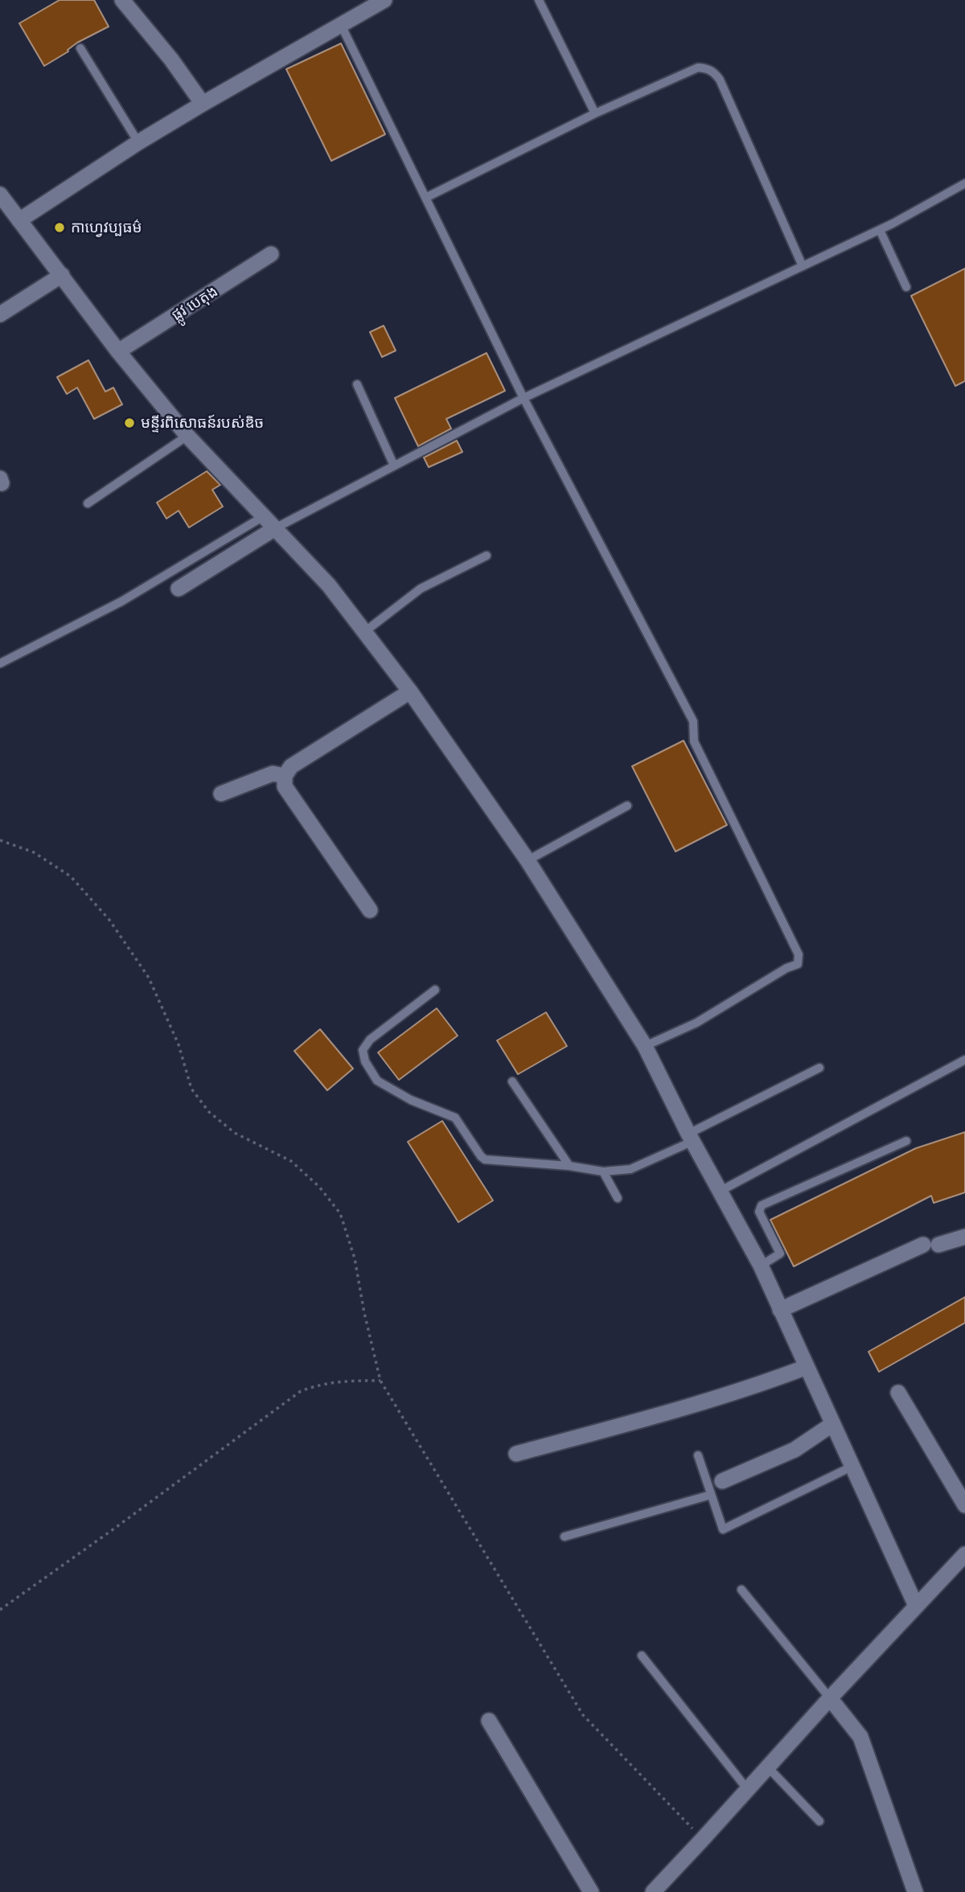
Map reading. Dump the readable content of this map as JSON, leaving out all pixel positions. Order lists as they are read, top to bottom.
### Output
{
  "streets": {
    "street": ["ផ្លូវ បេតុង"]
  },
  "places": ["កាហ្វេវប្បធម៌", "មន្ទីរពិសោធន៍របស់ឌិច"]
}
